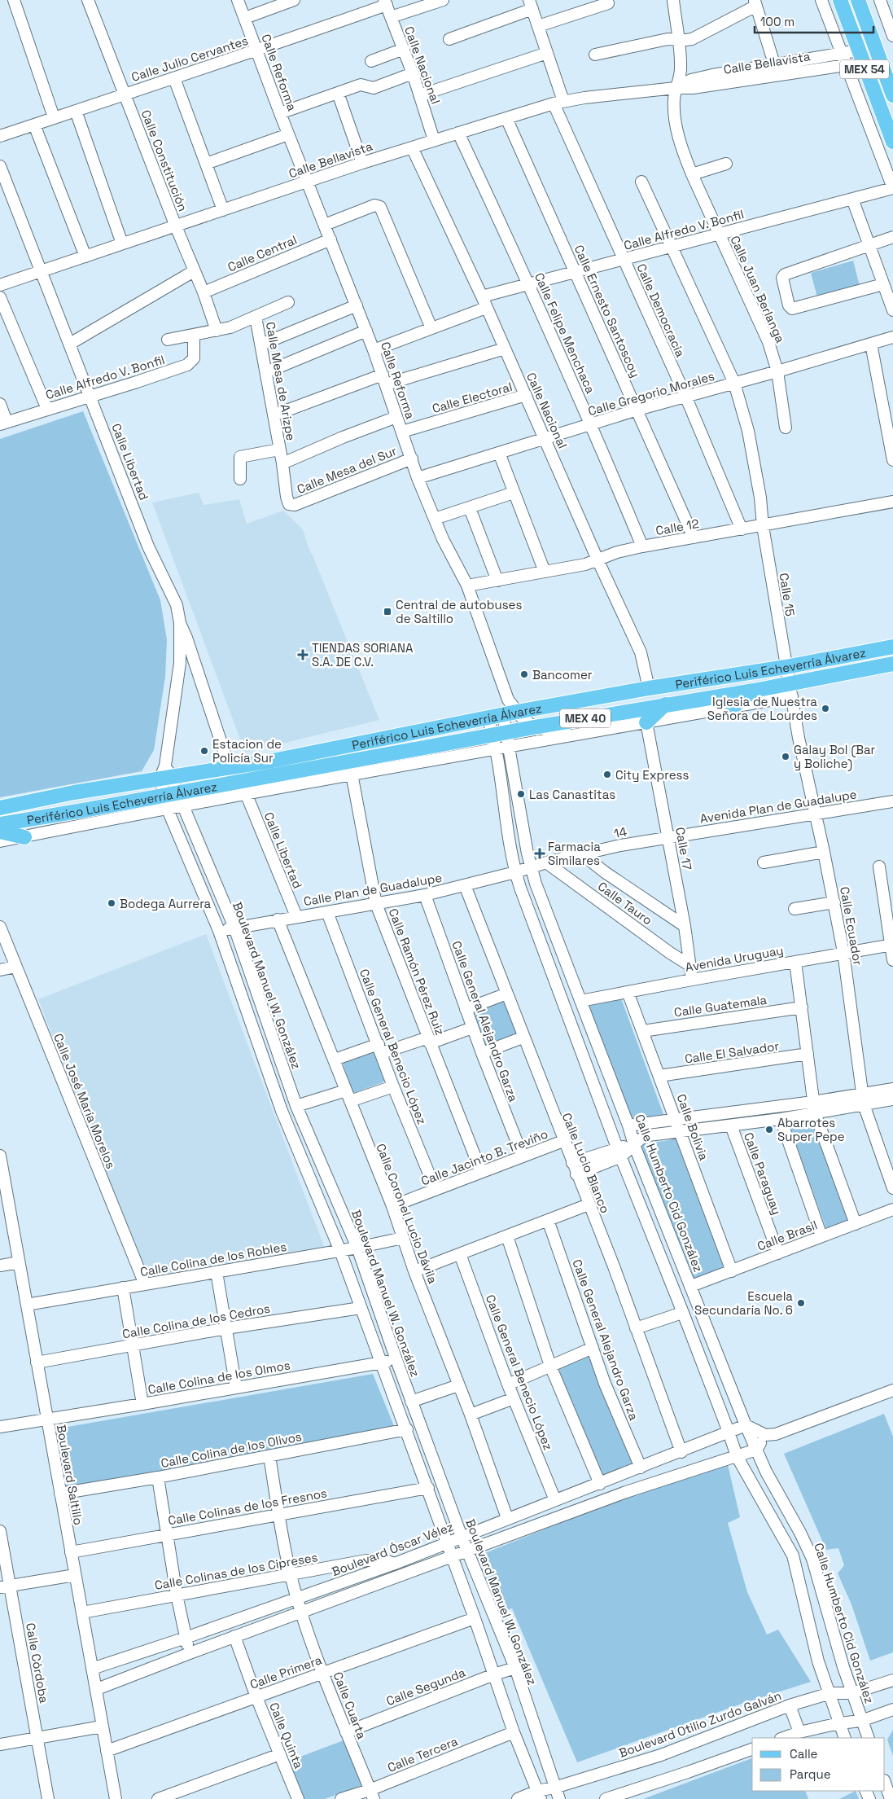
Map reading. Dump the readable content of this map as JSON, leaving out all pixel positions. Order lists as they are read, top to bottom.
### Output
{
  "streets": {
    "main road": ["MEX 54", "Periférico Luis Echeverría Álvarez", "MEX 40"],
    "street": [
      "Calle Julio Cervantes",
      "Calle Bellavista",
      "Calle Nacional",
      "Calle Reforma",
      "Calle Constitución",
      "Calle Alfredo V. Bonfil",
      "Calle Central",
      "Calle Juan Berlanga",
      "Calle Democracia",
      "Calle Ernesto Santoscoy",
      "Calle Felipe Menchaca",
      "Calle Mesa de Arizpe",
      "Calle Gregorio Morales",
      "Calle Electoral",
      "Calle Libertad",
      "Calle Mesa del Sur",
      "Calle 12",
      "Calle 15",
      "Avenida Plan de Guadalupe",
      "14",
      "Calle 17",
      "Calle Plan de Guadalupe",
      "Calle Tauro",
      "Calle Ecuador",
      "Avenida Uruguay",
      "Calle Ramón Pérez Ruiz",
      "Boulevard Manuel W. González",
      "Calle Guatemala",
      "Calle General Alejandro Garza",
      "Calle General Benecio López",
      "Calle El Salvador",
      "Calle José María Morelos",
      "Calle Bolivia",
      "Calle Jacinto B. Treviño",
      "Calle Lucio Blanco",
      "Calle Paraguay",
      "Calle Humberto Cid González",
      "Calle Coronel Lucio Dávila",
      "Calle Brasil",
      "Calle Colina de los Robles",
      "Calle Colina de los Cedros",
      "Calle Colina de los Olmos",
      "Calle Colina de los Olivos",
      "Boulevard Saltillo",
      "Calle Colinas de los Fresnos",
      "Boulevard Óscar Vélez",
      "Calle Colinas de los Cipreses",
      "Calle Córdoba",
      "Calle Primera",
      "Calle Segunda",
      "Calle Cuarta",
      "Boulevard Otilio Zurdo Galván",
      "Calle Quinta",
      "Calle Tercera"
    ]
  },
  "crossings": [
    ["Calle Julio Cervantes", "Calle Nacional"],
    ["Calle Julio Cervantes", "Calle Reforma"],
    ["Calle Julio Cervantes", "Calle Constitución"],
    ["Calle Bellavista", "Calle Nacional"],
    ["Calle Bellavista", "MEX 54"],
    ["Calle Bellavista", "Calle Reforma"],
    ["Calle Bellavista", "Calle Constitución"],
    ["Calle Bellavista", "Calle Juan Berlanga"],
    ["Calle Bellavista", "Calle Democracia"],
    ["Calle Bellavista", "Calle Ernesto Santoscoy"],
    ["Calle Bellavista", "Calle Felipe Menchaca"],
    ["Calle Bellavista", "Calle Libertad"],
    ["Calle Nacional", "Calle Alfredo V. Bonfil"],
    ["Calle Nacional", "Calle Gregorio Morales"],
    ["Calle Nacional", "Calle Electoral"],
    ["Calle Nacional", "Calle 12"],
    ["Calle Nacional", "Periférico Luis Echeverría Álvarez"],
    ["Calle Reforma", "Calle Central"],
    ["Calle Reforma", "Calle Gregorio Morales"],
    ["Calle Reforma", "Calle Electoral"],
    ["Calle Reforma", "Calle Mesa del Sur"],
    ["Calle Reforma", "Calle 12"],
    ["Calle Reforma", "Periférico Luis Echeverría Álvarez"],
    ["Calle Reforma", "Calle Humberto Cid González"],
    ["Calle Constitución", "Calle Central"],
    ["Calle Alfredo V. Bonfil", "Calle Juan Berlanga"],
    ["Calle Alfredo V. Bonfil", "Calle Democracia"],
    ["Calle Alfredo V. Bonfil", "Calle Ernesto Santoscoy"],
    ["Calle Alfredo V. Bonfil", "Calle Felipe Menchaca"],
    ["Calle Alfredo V. Bonfil", "Calle Libertad"],
    ["Calle Alfredo V. Bonfil", "Calle 15"],
    ["Calle Juan Berlanga", "Calle Gregorio Morales"],
    ["Calle Democracia", "Calle Gregorio Morales"],
    ["Calle Democracia", "Calle 12"],
    ["Calle Ernesto Santoscoy", "Calle Gregorio Morales"],
    ["Calle Ernesto Santoscoy", "Calle 12"],
    ["Calle Felipe Menchaca", "Calle Gregorio Morales"],
    ["Calle Felipe Menchaca", "Calle 12"],
    ["Calle Mesa de Arizpe", "Calle Mesa del Sur"],
    ["Calle Gregorio Morales", "Calle 15"],
    ["Calle Libertad", "Periférico Luis Echeverría Álvarez"],
    ["Calle Libertad", "Calle Plan de Guadalupe"],
    ["Calle Libertad", "Boulevard Manuel W. González"],
    ["Calle 12", "Calle 15"],
    ["Calle 15", "Periférico Luis Echeverría Álvarez"],
    ["Calle 15", "Calle Ecuador"],
    ["Periférico Luis Echeverría Álvarez", "Calle Ecuador"],
    ["Periférico Luis Echeverría Álvarez", "Boulevard Manuel W. González"],
    ["Periférico Luis Echeverría Álvarez", "Calle Humberto Cid González"],
    ["Avenida Plan de Guadalupe", "14"],
    ["Avenida Plan de Guadalupe", "Calle 17"],
    ["Avenida Plan de Guadalupe", "Calle Ecuador"],
    ["14", "Calle 17"],
    ["14", "Calle Plan de Guadalupe"],
    ["14", "Calle Tauro"],
    ["14", "Calle Humberto Cid González"],
    ["Calle 17", "Calle Tauro"],
    ["Calle 17", "Avenida Uruguay"],
    ["Calle Plan de Guadalupe", "Calle Ramón Pérez Ruiz"],
    ["Calle Plan de Guadalupe", "Boulevard Manuel W. González"],
    ["Calle Plan de Guadalupe", "Calle General Alejandro Garza"],
    ["Calle Plan de Guadalupe", "Calle General Benecio López"],
    ["Calle Plan de Guadalupe", "Calle Lucio Blanco"],
    ["Calle Plan de Guadalupe", "Calle Humberto Cid González"],
    ["Calle Plan de Guadalupe", "Calle Coronel Lucio Dávila"],
    ["Calle Ecuador", "Avenida Uruguay"],
    ["Avenida Uruguay", "Calle Bolivia"],
    ["Avenida Uruguay", "Calle Humberto Cid González"],
    ["Calle Ramón Pérez Ruiz", "Calle Jacinto B. Treviño"],
    ["Boulevard Manuel W. González", "Calle Colina de los Robles"],
    ["Boulevard Manuel W. González", "Calle Colina de los Cedros"],
    ["Boulevard Manuel W. González", "Calle Colina de los Olmos"],
    ["Boulevard Manuel W. González", "Calle Colina de los Olivos"],
    ["Boulevard Manuel W. González", "Calle Colinas de los Fresnos"],
    ["Boulevard Manuel W. González", "Boulevard Óscar Vélez"],
    ["Boulevard Manuel W. González", "Calle Primera"],
    ["Boulevard Manuel W. González", "Calle Segunda"],
    ["Boulevard Manuel W. González", "Boulevard Otilio Zurdo Galván"],
    ["Boulevard Manuel W. González", "Calle Tercera"],
    ["Calle Guatemala", "Calle Bolivia"],
    ["Calle General Alejandro Garza", "Calle Jacinto B. Treviño"],
    ["Calle General Alejandro Garza", "Boulevard Óscar Vélez"],
    ["Calle General Benecio López", "Calle Jacinto B. Treviño"],
    ["Calle General Benecio López", "Boulevard Óscar Vélez"],
    ["Calle El Salvador", "Calle Bolivia"],
    ["Calle José María Morelos", "Calle Colina de los Robles"],
    ["Calle Bolivia", "Calle Brasil"],
    ["Calle Jacinto B. Treviño", "Calle Lucio Blanco"],
    ["Calle Jacinto B. Treviño", "Calle Coronel Lucio Dávila"],
    ["Calle Lucio Blanco", "Boulevard Óscar Vélez"],
    ["Calle Paraguay", "Calle Brasil"],
    ["Calle Humberto Cid González", "Calle Brasil"],
    ["Calle Humberto Cid González", "Boulevard Óscar Vélez"],
    ["Calle Humberto Cid González", "Boulevard Otilio Zurdo Galván"],
    ["Calle Coronel Lucio Dávila", "Calle Colina de los Robles"],
    ["Calle Coronel Lucio Dávila", "Boulevard Óscar Vélez"],
    ["Calle Colina de los Robles", "Boulevard Saltillo"],
    ["Calle Colina de los Cedros", "Boulevard Saltillo"],
    ["Calle Colina de los Olmos", "Boulevard Saltillo"],
    ["Calle Colina de los Olivos", "Boulevard Saltillo"],
    ["Calle Colina de los Olivos", "Calle Cuarta"],
    ["Boulevard Saltillo", "Calle Colinas de los Fresnos"],
    ["Boulevard Saltillo", "Boulevard Óscar Vélez"],
    ["Boulevard Saltillo", "Calle Colinas de los Cipreses"],
    ["Boulevard Saltillo", "Calle Primera"],
    ["Calle Colinas de los Fresnos", "Calle Cuarta"],
    ["Boulevard Óscar Vélez", "Calle Colinas de los Cipreses"],
    ["Boulevard Óscar Vélez", "Calle Cuarta"],
    ["Calle Colinas de los Cipreses", "Calle Cuarta"],
    ["Calle Primera", "Calle Cuarta"],
    ["Calle Primera", "Calle Quinta"],
    ["Calle Segunda", "Calle Cuarta"],
    ["Calle Cuarta", "Calle Tercera"]
  ],
  "places": {
    "transit": ["Central de autobuses de Saltillo"],
    "health": ["TIENDAS SORIANA S.A. DE C.V.", "Farmacia Similares"],
    "other": [
      "Bancomer",
      "Iglesia de Nuestra Señora de Lourdes",
      "Estacion de Policía Sur",
      "Galay Bol (Bar y Boliche)",
      "City Express",
      "Las Canastitas",
      "Bodega Aurrera",
      "Abarrotes Super Pepe",
      "Escuela Secundaría No. 6"
    ]
  },
  "legend": ["Calle", "Parque"],
  "scale_bar": "100 m"
}
